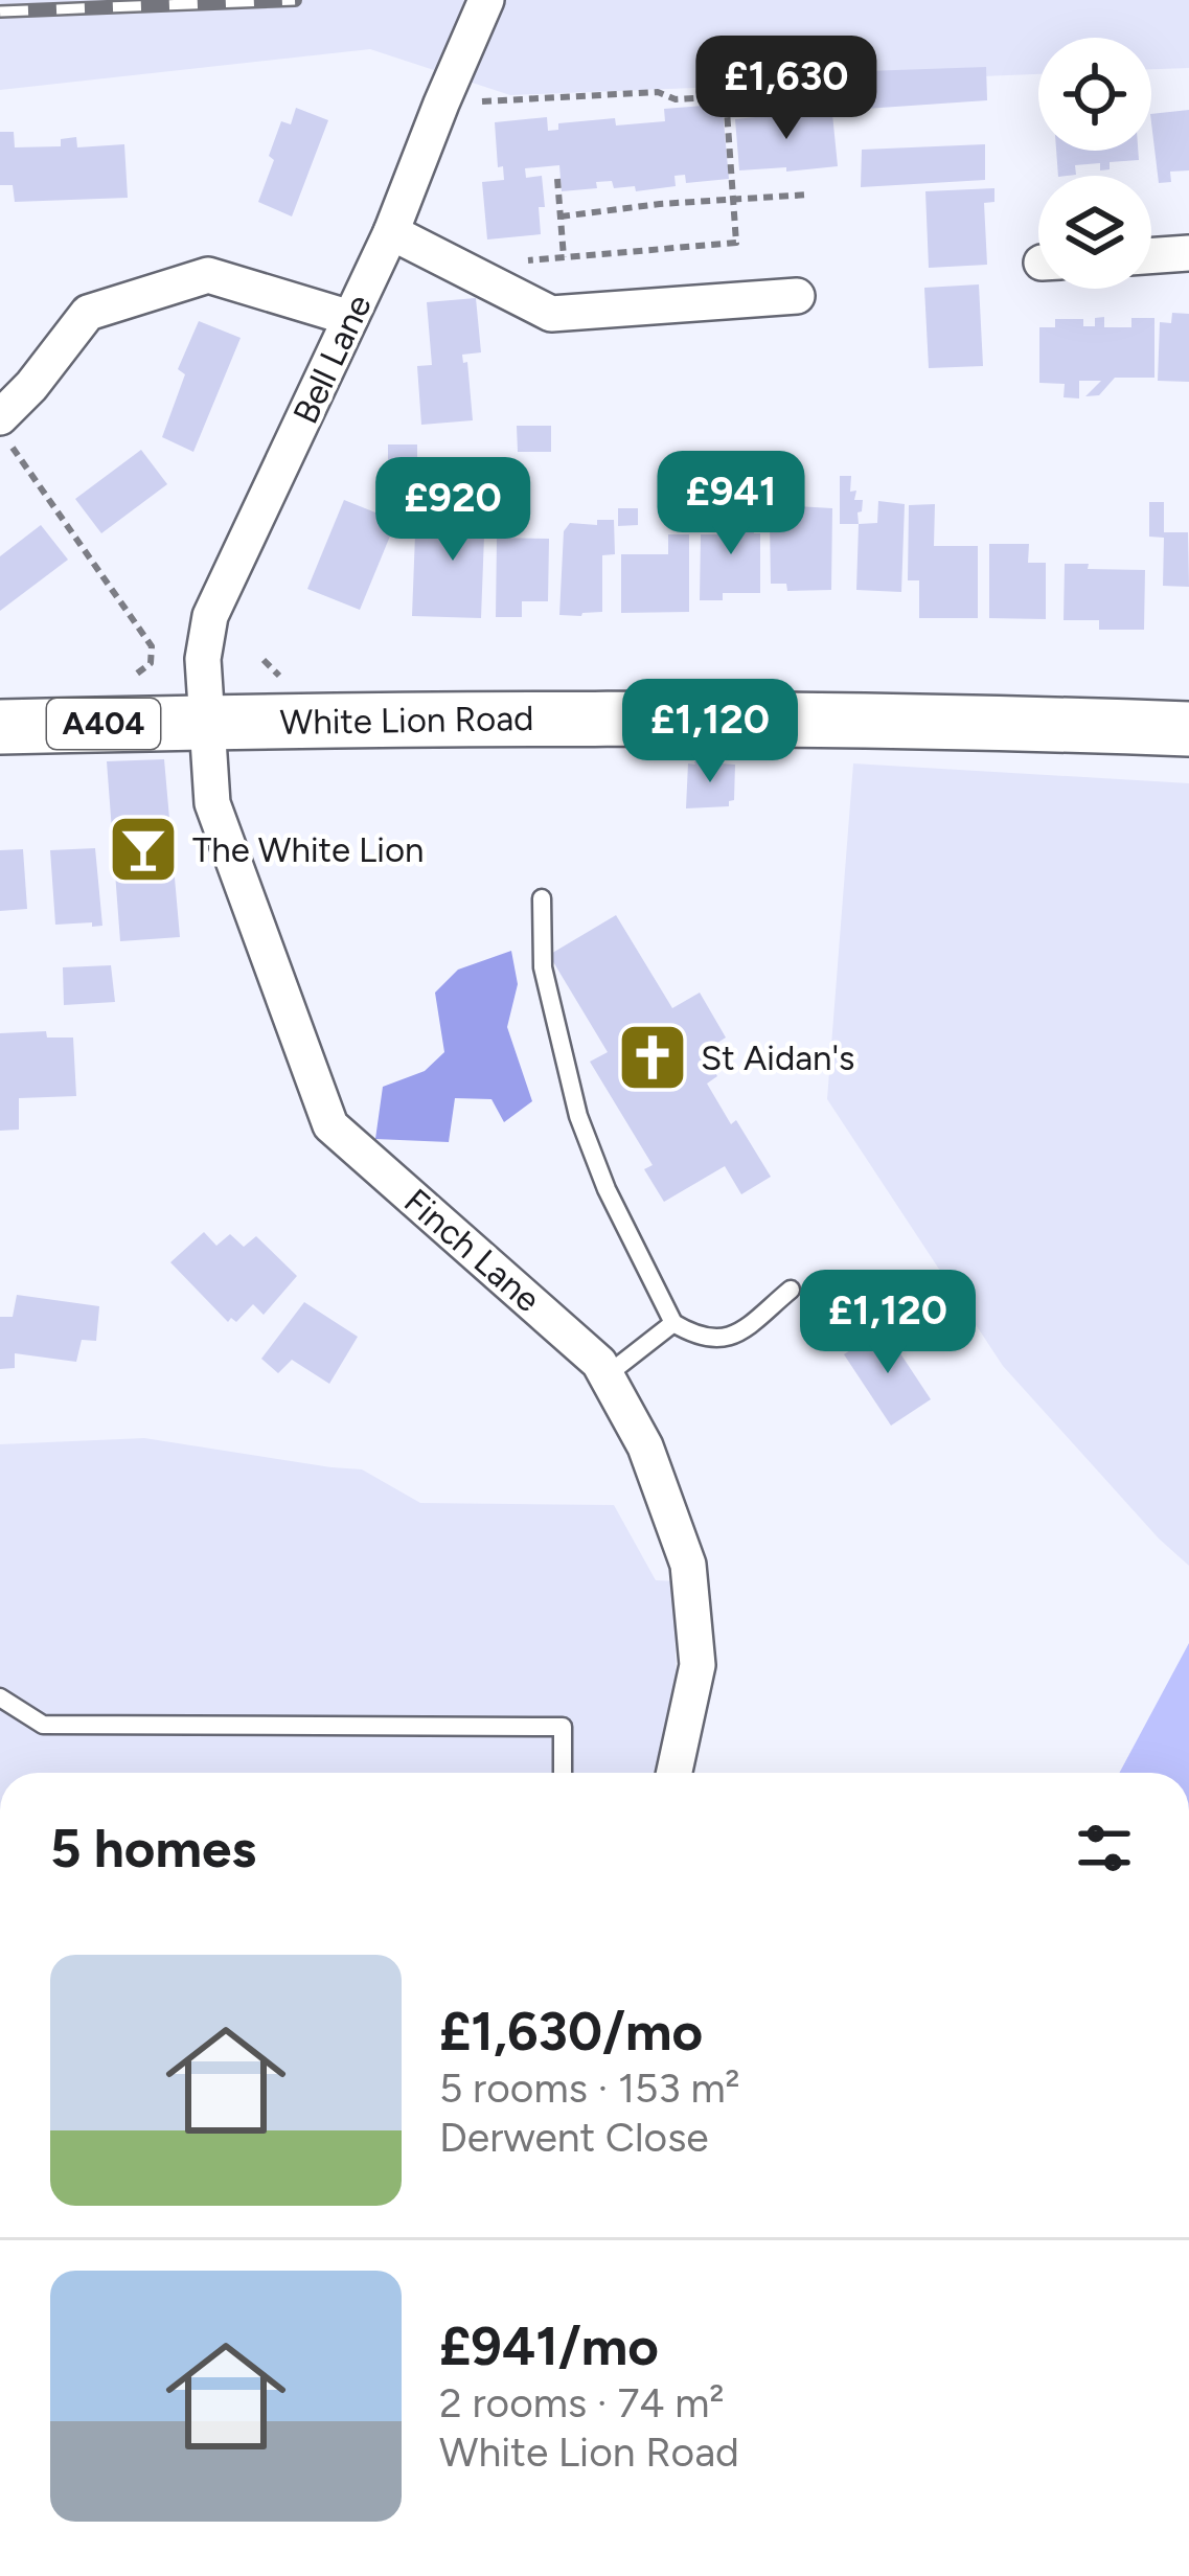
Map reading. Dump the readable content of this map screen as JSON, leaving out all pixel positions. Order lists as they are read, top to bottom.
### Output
{
  "streets": {
    "main road": ["White Lion Road", "A404"],
    "street": ["Bell Lane", "Finch Lane"]
  },
  "crossings": [
    ["Bell Lane", "White Lion Road"],
    ["Bell Lane", "Finch Lane"],
    ["White Lion Road", "Finch Lane"]
  ],
  "places": {
    "bar": ["The White Lion"],
    "church": ["St Aidan's"]
  },
  "page": {
    "price": [
      "£1,630",
      "£941",
      "£920",
      "£1,120",
      "£1,120"
    ],
    "heading": "5 homes",
    "list": [
      {
        "name": "£1,630/mo",
        "note": "5 rooms · 153 m² · Derwent Close"
      },
      {
        "name": "£941/mo",
        "note": "2 rooms · 74 m² · White Lion Road"
      }
    ]
  }
}
